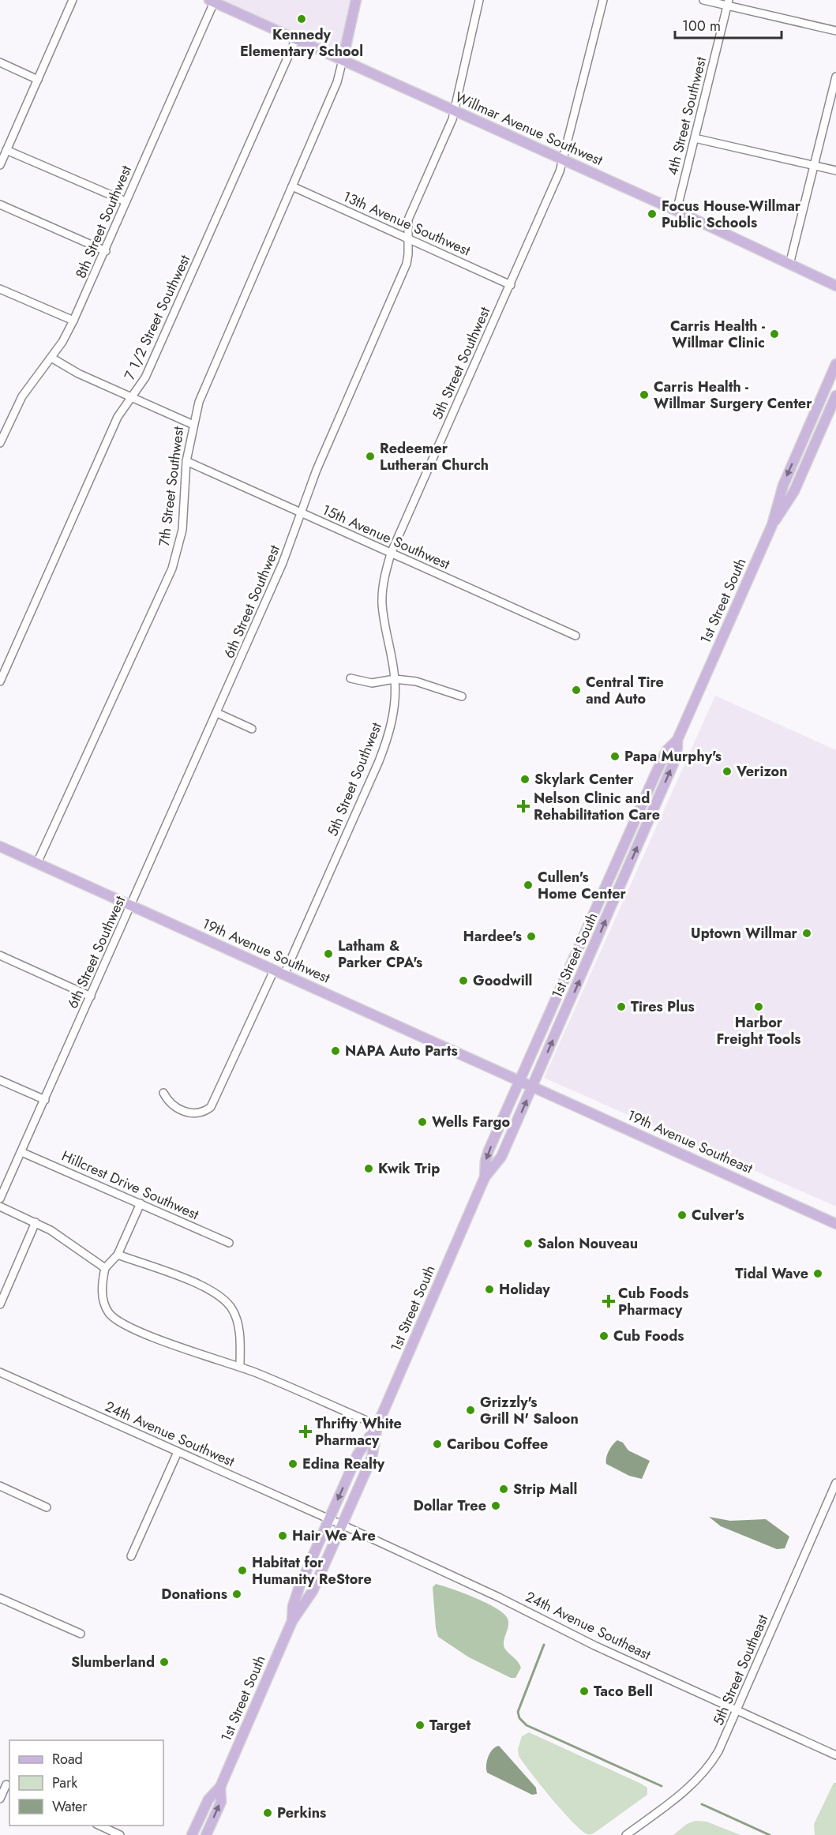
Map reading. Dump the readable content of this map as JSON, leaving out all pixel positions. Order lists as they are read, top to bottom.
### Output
{
  "streets": {
    "main road": [
      "Willmar Avenue Southwest",
      "7th Street Southwest",
      "1st Street South",
      "19th Avenue Southwest",
      "19th Avenue Southeast"
    ],
    "street": [
      "4th Street Southwest",
      "8th Street Southwest",
      "13th Avenue Southwest",
      "7 1/2 Street Southwest",
      "5th Street Southwest",
      "15th Avenue Southwest",
      "6th Street Southwest",
      "Hillcrest Drive Southwest",
      "24th Avenue Southwest",
      "24th Avenue Southeast",
      "5th Street Southeast"
    ]
  },
  "crossings": [
    ["4th Street Southwest", "Willmar Avenue Southwest"],
    ["Willmar Avenue Southwest", "8th Street Southwest"],
    ["Willmar Avenue Southwest", "7 1/2 Street Southwest"],
    ["Willmar Avenue Southwest", "5th Street Southwest"],
    ["Willmar Avenue Southwest", "7th Street Southwest"],
    ["Willmar Avenue Southwest", "6th Street Southwest"],
    ["13th Avenue Southwest", "5th Street Southwest"],
    ["13th Avenue Southwest", "7th Street Southwest"],
    ["13th Avenue Southwest", "6th Street Southwest"],
    ["5th Street Southwest", "15th Avenue Southwest"],
    ["5th Street Southwest", "19th Avenue Southwest"],
    ["7th Street Southwest", "15th Avenue Southwest"],
    ["7th Street Southwest", "19th Avenue Southwest"],
    ["15th Avenue Southwest", "6th Street Southwest"],
    ["1st Street South", "19th Avenue Southwest"],
    ["1st Street South", "19th Avenue Southeast"],
    ["1st Street South", "24th Avenue Southwest"],
    ["1st Street South", "24th Avenue Southeast"],
    ["6th Street Southwest", "19th Avenue Southwest"],
    ["6th Street Southwest", "Hillcrest Drive Southwest"],
    ["19th Avenue Southwest", "19th Avenue Southeast"],
    ["24th Avenue Southwest", "24th Avenue Southeast"],
    ["24th Avenue Southeast", "5th Street Southeast"]
  ],
  "places": {
    "other": [
      "Kennedy Elementary School",
      "Focus House-Willmar Public Schools",
      "Carris Health - Willmar Clinic",
      "Carris Health - Willmar Surgery Center",
      "Redeemer Lutheran Church",
      "Central Tire and Auto",
      "Papa Murphy's",
      "Verizon",
      "Skylark Center",
      "Cullen's Home Center",
      "Uptown Willmar",
      "Hardee's",
      "Latham & Parker CPA's",
      "Goodwill",
      "Tires Plus",
      "Harbor Freight Tools",
      "NAPA Auto Parts",
      "Wells Fargo",
      "Kwik Trip",
      "Culver's",
      "Salon Nouveau",
      "Tidal Wave",
      "Holiday",
      "Cub Foods",
      "Grizzly's Grill N' Saloon",
      "Caribou Coffee",
      "Edina Realty",
      "Strip Mall",
      "Dollar Tree",
      "Hair We Are",
      "Habitat for Humanity ReStore",
      "Donations",
      "Slumberland",
      "Taco Bell",
      "Target",
      "Perkins"
    ],
    "health": ["Nelson Clinic and Rehabilitation Care", "Cub Foods Pharmacy", "Thrifty White Pharmacy"]
  },
  "legend": ["Road", "Park", "Water"],
  "scale_bar": "100 m"
}
